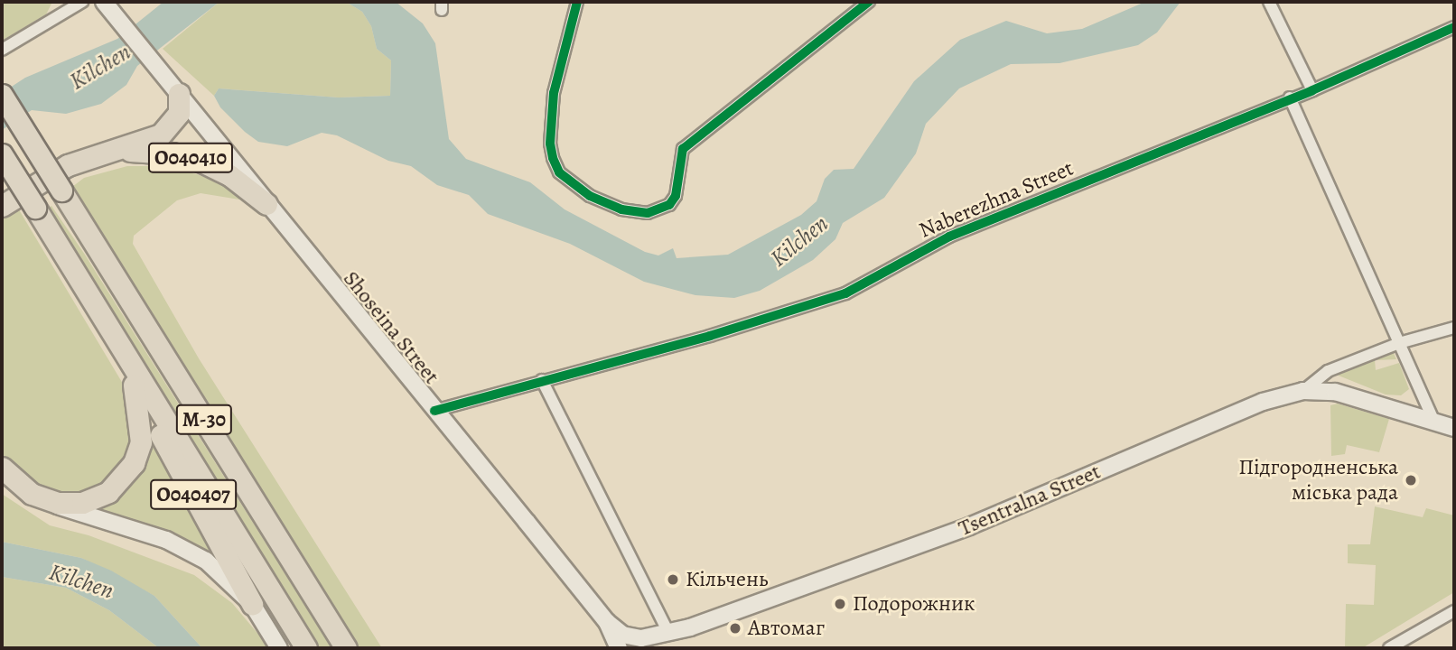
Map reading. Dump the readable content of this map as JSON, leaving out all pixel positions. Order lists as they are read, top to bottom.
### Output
{
  "streets": {
    "highway": ["О040410", "М-30", "О040407"],
    "main road": ["Shoseina Street", "Tsentralna Street"],
    "street": ["Naberezhna Street"]
  },
  "crossings": [
    ["О040410", "Shoseina Street"],
    ["Naberezhna Street", "Shoseina Street"],
    ["Shoseina Street", "Tsentralna Street"]
  ],
  "water": ["Kilchen"],
  "places": [
    "Підгородненська міська рада",
    "Кільчень",
    "Подорожник",
    "Автомаг"
  ]
}
